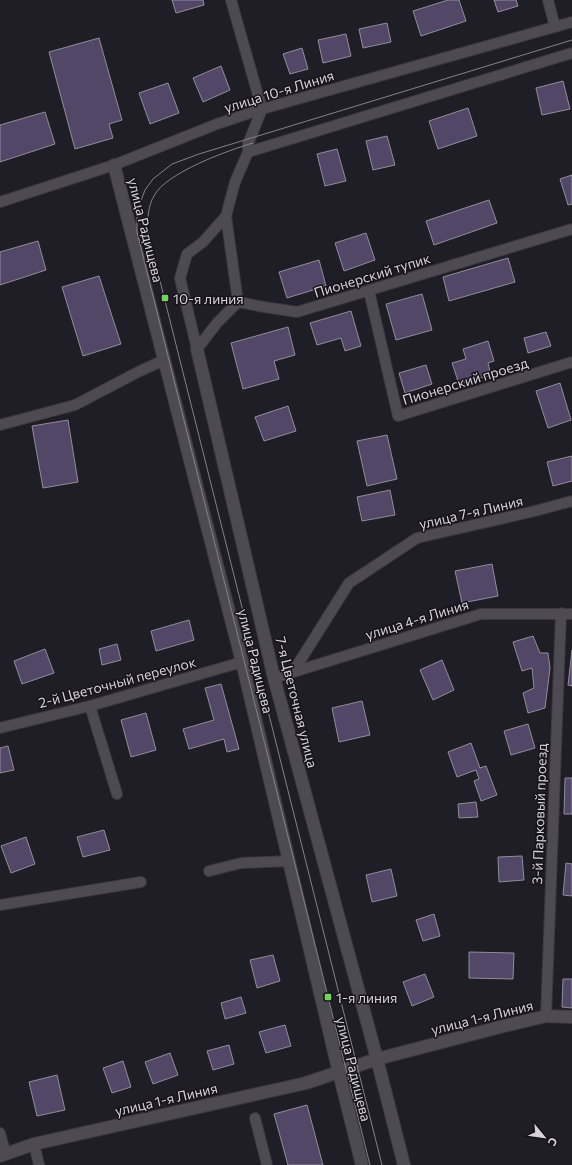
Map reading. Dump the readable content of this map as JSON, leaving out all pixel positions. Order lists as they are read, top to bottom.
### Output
{
  "streets": {
    "street": ["улица Радищева", "7-я Цветочная улица", "улица 1-я Линия"],
    "lane": [
      "улица 10-я Линия",
      "Пионерский тупик",
      "Пионерский проезд",
      "улица 7-я Линия",
      "улица 4-я Линия",
      "2-й Цветочный переулок",
      "3-й Парковый проезд"
    ]
  },
  "crossings": [
    ["улица 10-я Линия", "улица Радищева"],
    ["улица Радищева", "2-й Цветочный переулок"],
    ["улица Радищева", "7-я Цветочная улица"],
    ["улица Радищева", "улица 1-я Линия"],
    ["Пионерский тупик", "Пионерский проезд"],
    ["улица 7-я Линия", "улица 4-я Линия"],
    ["улица 4-я Линия", "7-я Цветочная улица"],
    ["улица 4-я Линия", "3-й Парковый проезд"],
    ["7-я Цветочная улица", "улица 1-я Линия"],
    ["3-й Парковый проезд", "улица 1-я Линия"]
  ],
  "places": {
    "transit": ["10-я линия", "1-я линия"]
  },
  "north": "bottom right"
}
